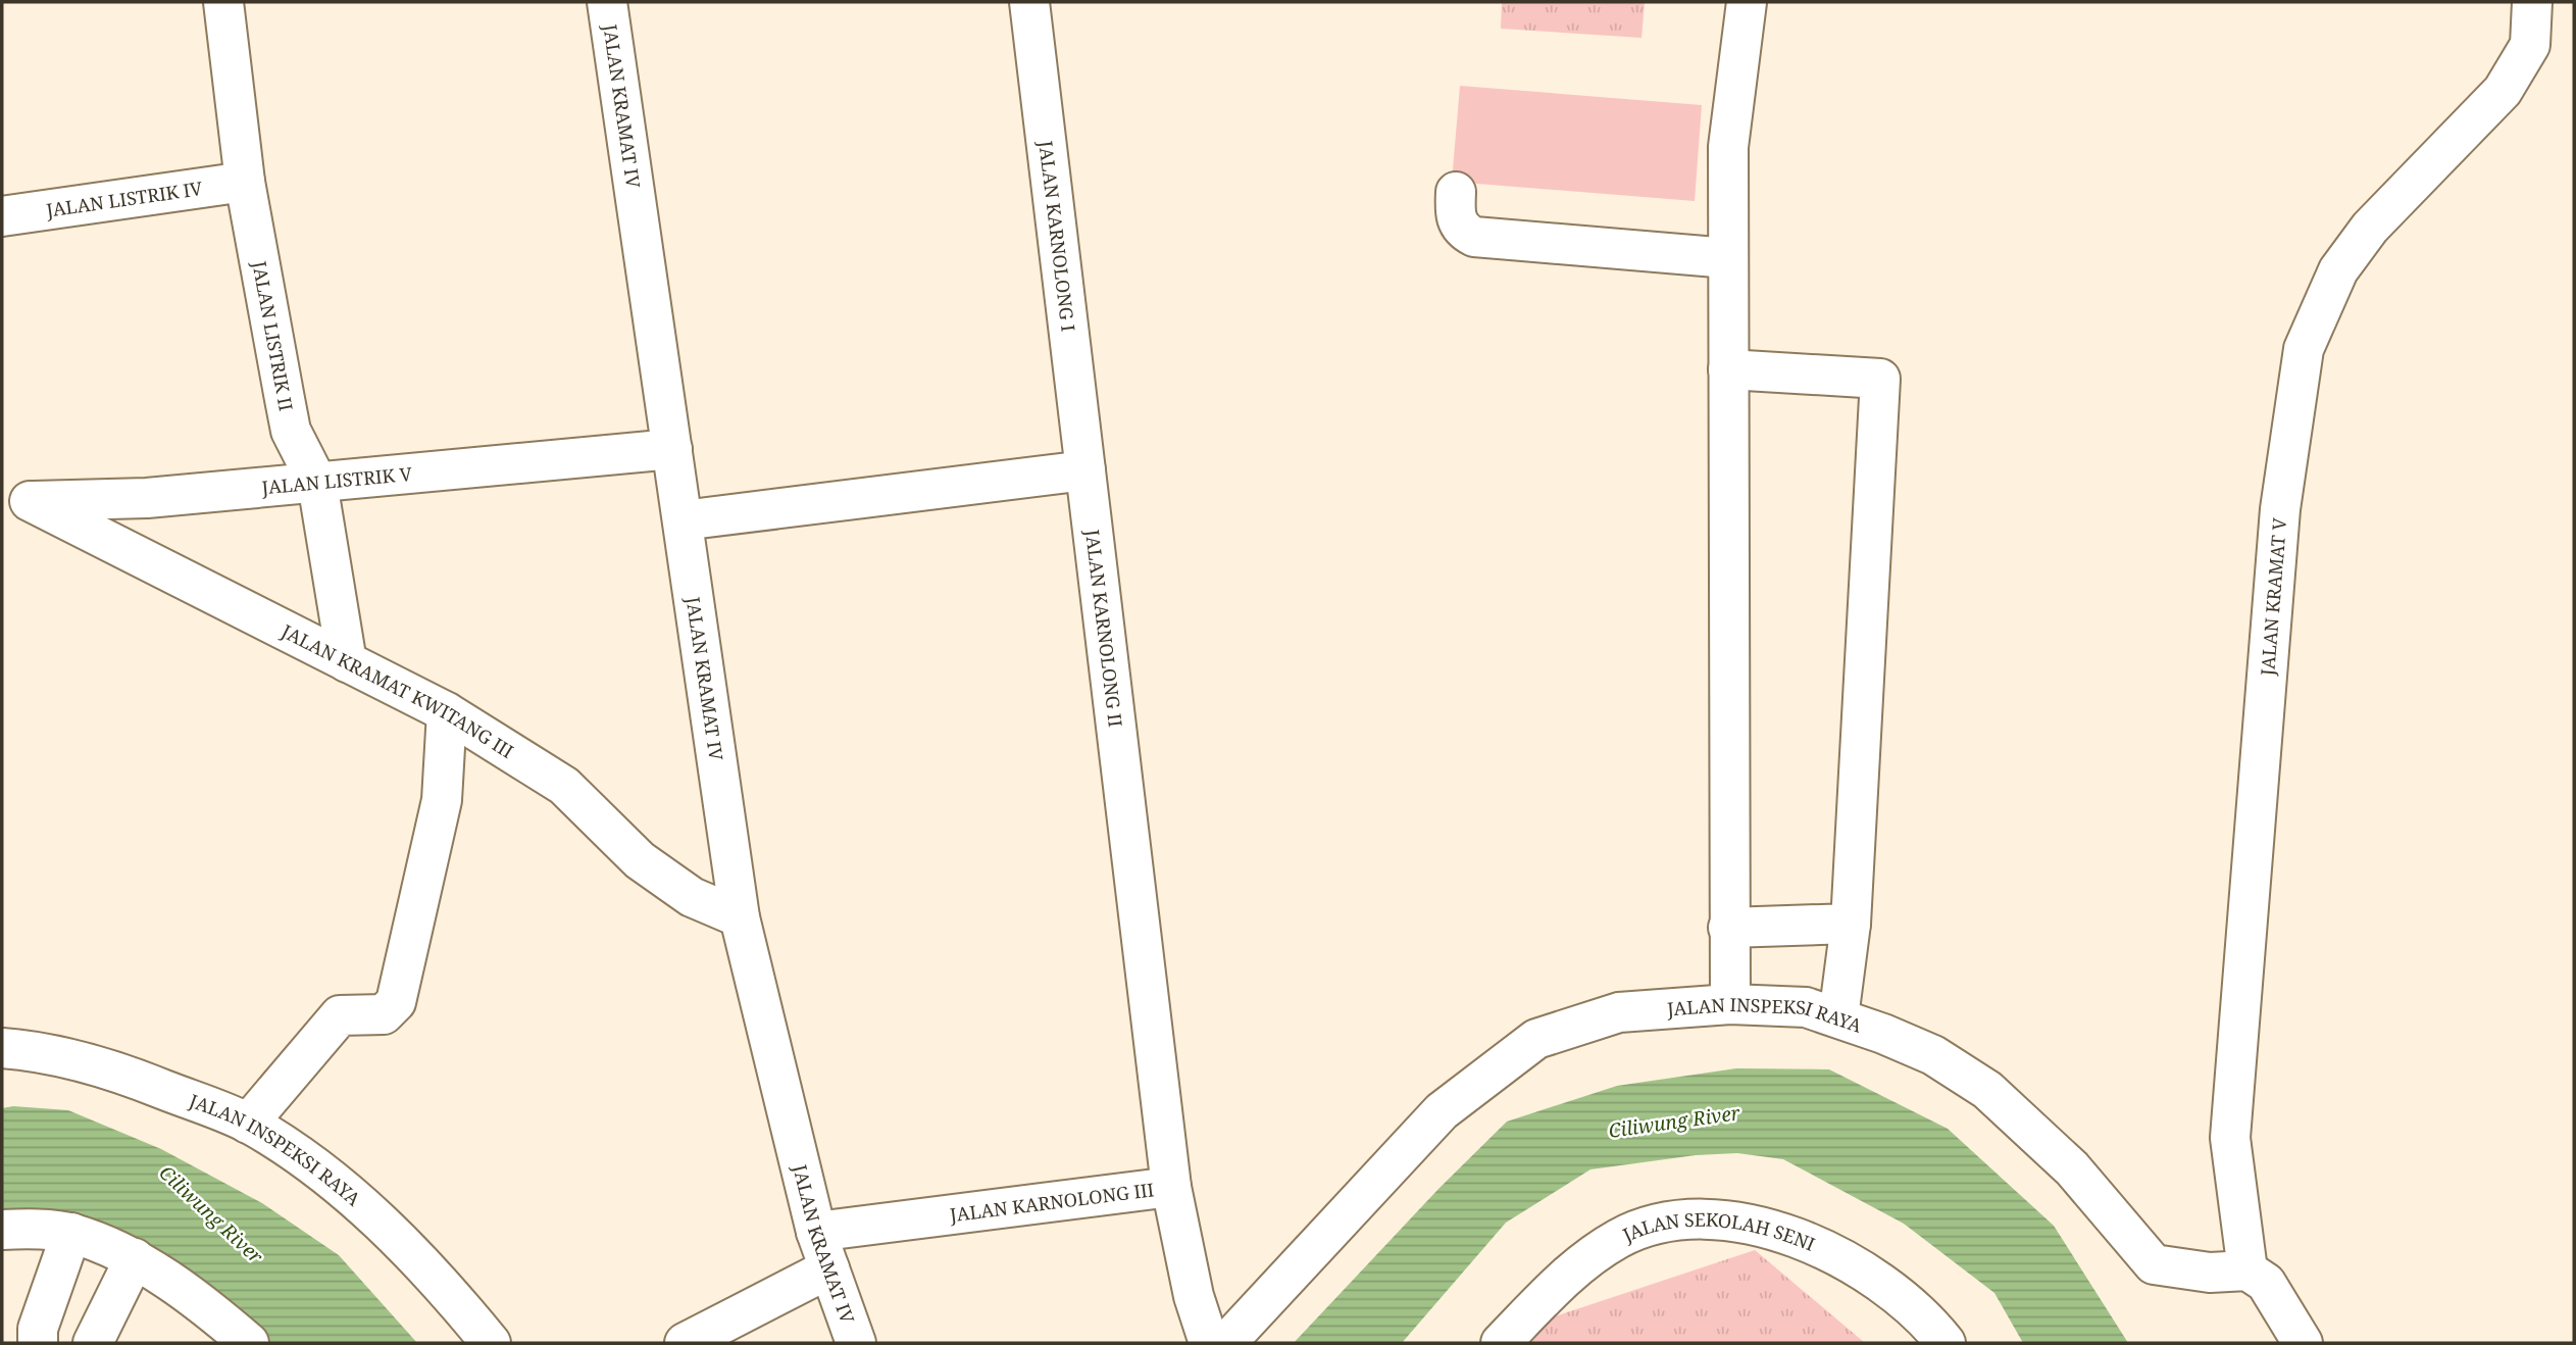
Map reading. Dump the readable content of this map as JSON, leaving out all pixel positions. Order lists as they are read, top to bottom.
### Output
{
  "streets": {
    "street": [
      "JALAN KRAMAT IV",
      "JALAN LISTRIK IV",
      "JALAN KARNOLONG I",
      "JALAN LISTRIK II",
      "JALAN LISTRIK V",
      "JALAN KRAMAT V",
      "JALAN KARNOLONG II",
      "JALAN KRAMAT KWITANG III",
      "JALAN INSPEKSI RAYA",
      "JALAN KARNOLONG III",
      "JALAN SEKOLAH SENI"
    ]
  },
  "crossings": [
    ["JALAN KRAMAT IV", "JALAN LISTRIK V"],
    ["JALAN KRAMAT IV", "JALAN KRAMAT KWITANG III"],
    ["JALAN KRAMAT IV", "JALAN KARNOLONG III"],
    ["JALAN LISTRIK IV", "JALAN LISTRIK II"],
    ["JALAN KARNOLONG I", "JALAN KARNOLONG II"],
    ["JALAN LISTRIK II", "JALAN LISTRIK V"],
    ["JALAN LISTRIK II", "JALAN KRAMAT KWITANG III"],
    ["JALAN LISTRIK V", "JALAN KRAMAT KWITANG III"],
    ["JALAN KRAMAT V", "JALAN INSPEKSI RAYA"],
    ["JALAN KARNOLONG II", "JALAN KARNOLONG III"]
  ],
  "water": ["Ciliwung River"]
}
